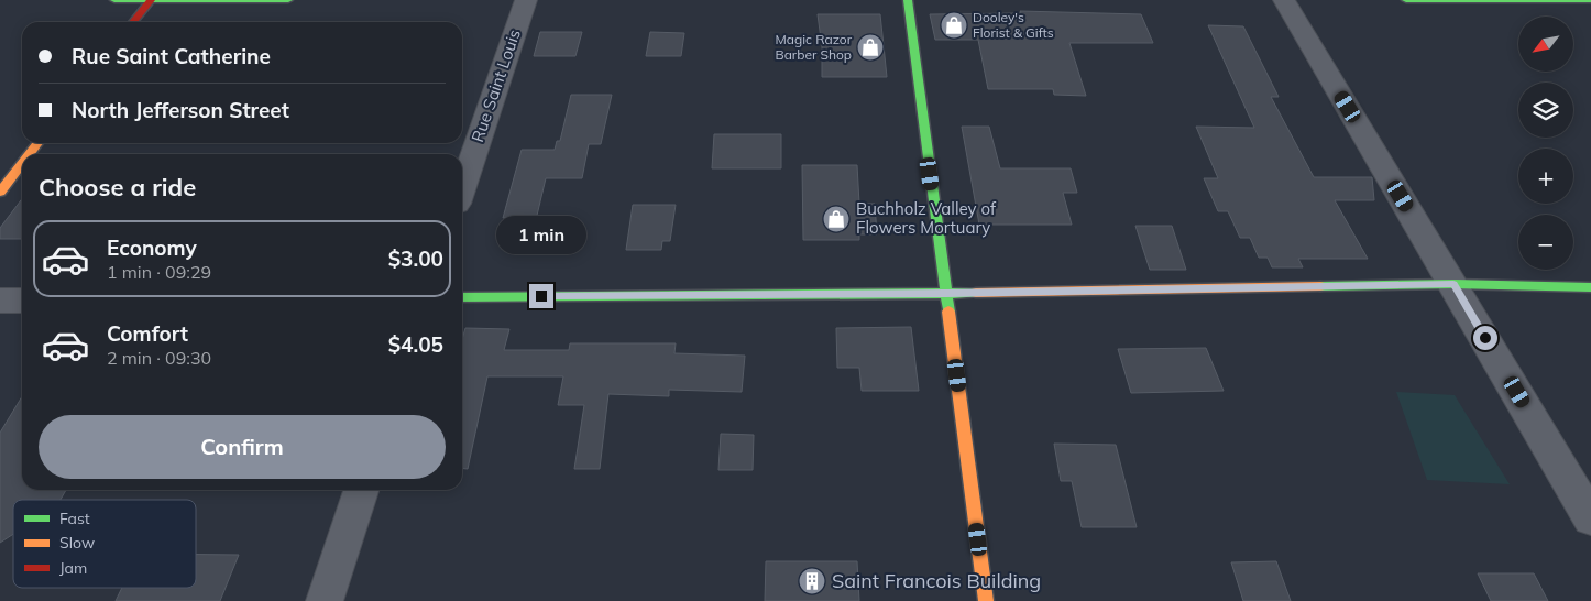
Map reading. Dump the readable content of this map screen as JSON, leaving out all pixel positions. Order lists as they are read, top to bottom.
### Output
{
  "streets": {
    "street": ["Rue Saint Louis"]
  },
  "places": {
    "shop": ["Dooley's Florist & Gifts", "Magic Razor Barber Shop", "Buchholz Valley of Flowers Mortuary"],
    "building": ["Saint Francois Building"]
  },
  "legend": ["Fast", "Slow", "Jam"],
  "north": "bottom left",
  "page": {
    "map_buttons": ["+", "−"],
    "banner": ["Rue Saint Catherine", "North Jefferson Street"],
    "heading": "Choose a ride",
    "bubble": "1 min",
    "list": [
      {
        "name": "Economy",
        "note": "1 min · 09:29",
        "value": "$3.00"
      },
      {
        "name": "Comfort",
        "note": "2 min · 09:30",
        "value": "$4.05"
      }
    ],
    "buttons": "Confirm"
  }
}
